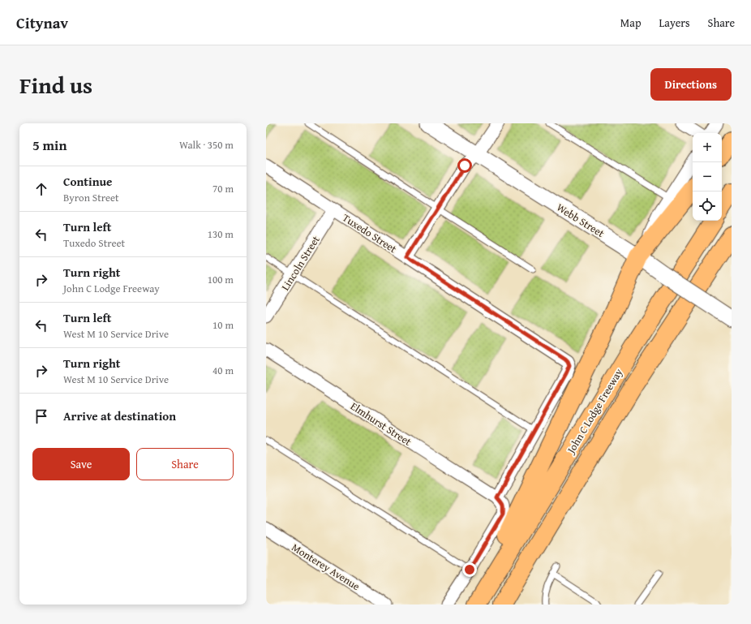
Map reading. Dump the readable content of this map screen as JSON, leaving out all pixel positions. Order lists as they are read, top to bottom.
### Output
{
  "streets": {
    "highway": ["John C Lodge Freeway"],
    "street": [
      "Webb Street",
      "Tuxedo Street",
      "Lincoln Street",
      "Elmhurst Street",
      "Monterey Avenue"
    ]
  },
  "crossings": [
    ["Tuxedo Street", "Lincoln Street"]
  ],
  "page": {
    "header": "Citynav",
    "nav": ["Map", "Layers", "Share"],
    "title": "Find us",
    "buttons": [
      "Directions",
      ["Save", "Share"]
    ],
    "heading": ["5 min", "Walk · 350 m"],
    "map_buttons": ["+", "−"],
    "list": [
      ["Continue", "Byron Street", "70 m"],
      ["Turn left", "Tuxedo Street", "130 m"],
      ["Turn right", "John C Lodge Freeway", "100 m"],
      ["Turn left", "West M 10 Service Drive", "10 m"],
      ["Turn right", "West M 10 Service Drive", "40 m"],
      "Arrive at destination"
    ]
  }
}
